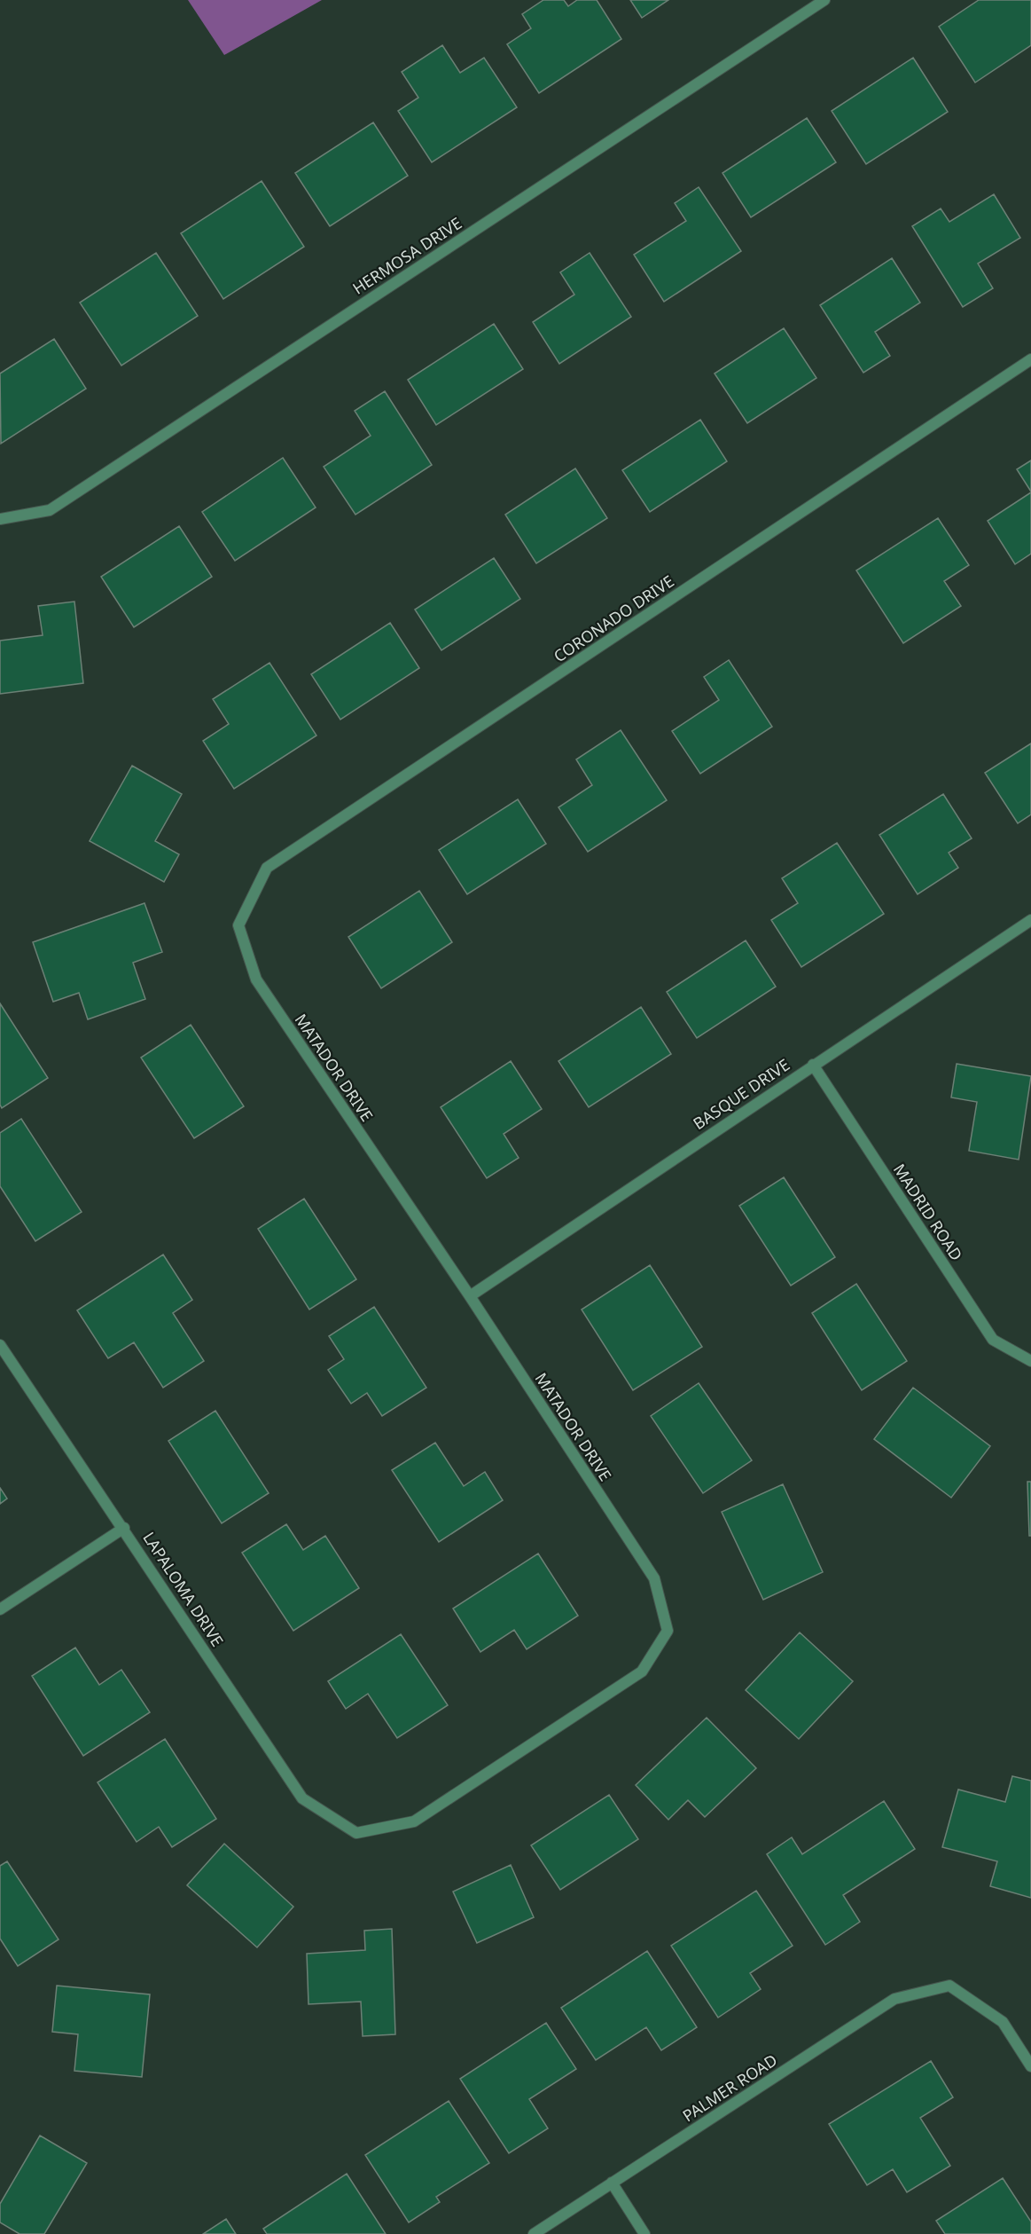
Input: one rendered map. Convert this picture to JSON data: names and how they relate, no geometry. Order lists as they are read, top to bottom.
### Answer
{
  "streets": {
    "street": [
      "HERMOSA DRIVE",
      "CORONADO DRIVE",
      "MATADOR DRIVE",
      "BASQUE DRIVE",
      "MADRID ROAD",
      "LAPALOMA DRIVE",
      "PALMER ROAD"
    ]
  },
  "crossings": [
    ["CORONADO DRIVE", "MATADOR DRIVE"],
    ["MATADOR DRIVE", "BASQUE DRIVE"],
    ["MATADOR DRIVE", "LAPALOMA DRIVE"],
    ["BASQUE DRIVE", "MADRID ROAD"]
  ]
}
